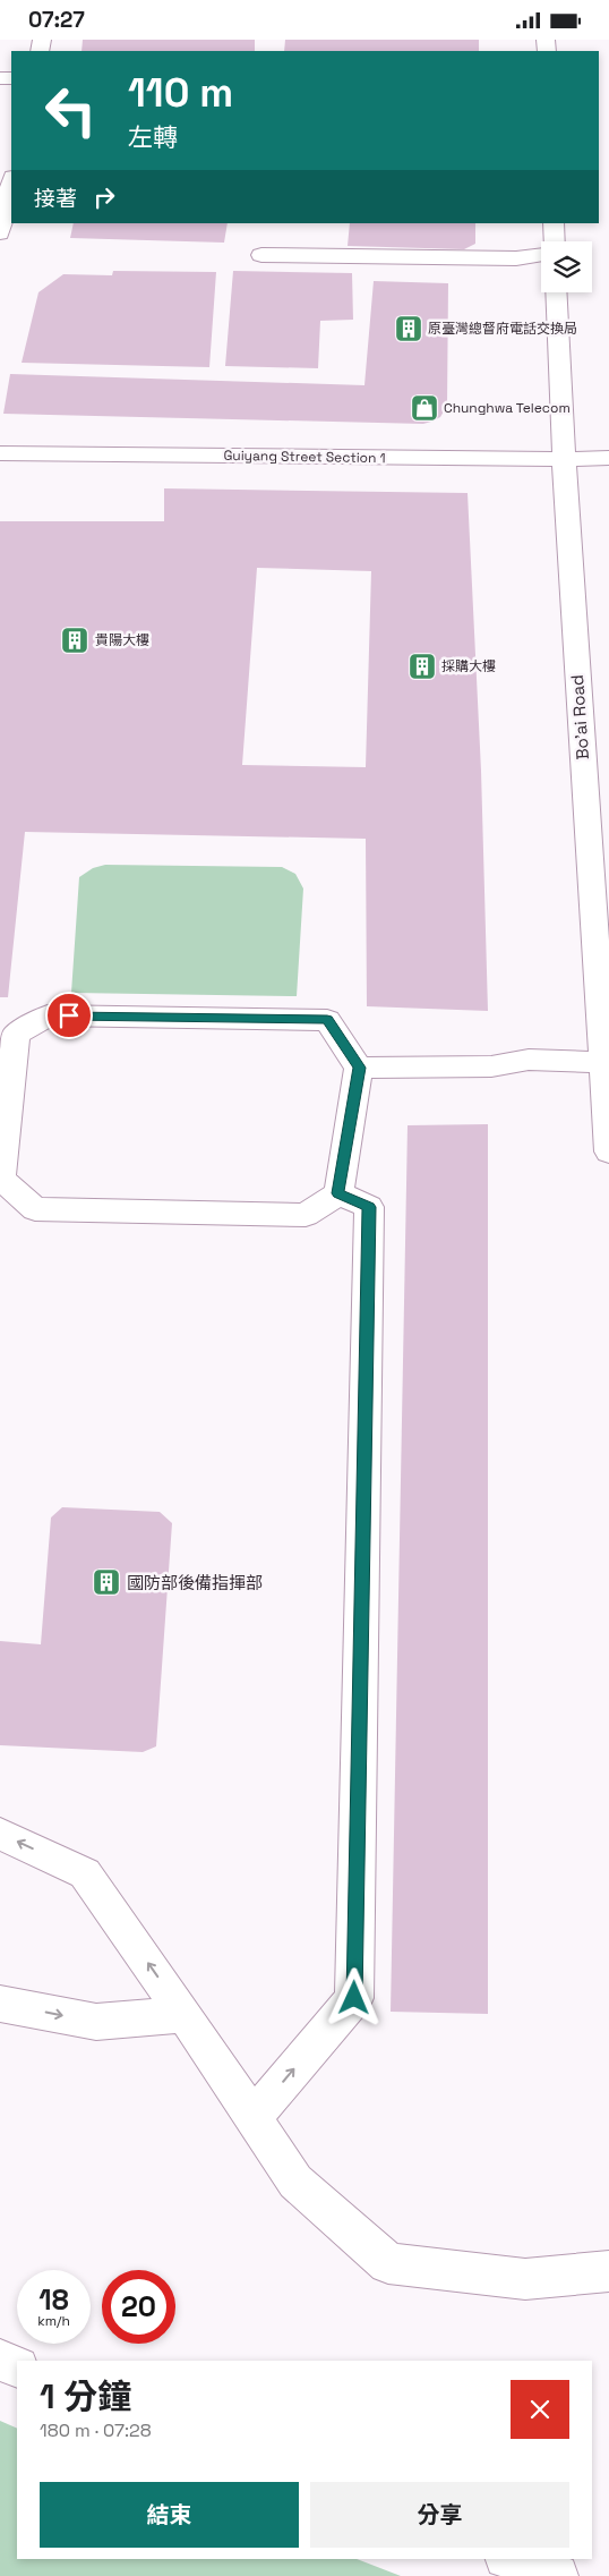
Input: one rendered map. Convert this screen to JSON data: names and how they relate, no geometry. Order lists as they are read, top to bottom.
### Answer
{
  "streets": {
    "street": ["Guiyang Street Section 1", "Bo’ai Road"]
  },
  "crossings": [
    ["Guiyang Street Section 1", "Bo’ai Road"]
  ],
  "places": {
    "building": [
      "原臺灣總督府電話交換局",
      "貴陽大樓",
      "採購大樓",
      "國防部後備指揮部"
    ],
    "shop": ["Chunghwa Telecom"]
  },
  "page": {
    "status": "07:27",
    "turn": ["110 m", "左轉"],
    "then": "接著",
    "speed": "18 km/h",
    "limit": "20",
    "heading": ["1 分鐘", "180 m · 07:28"],
    "buttons": ["結束", "分享"]
  }
}
